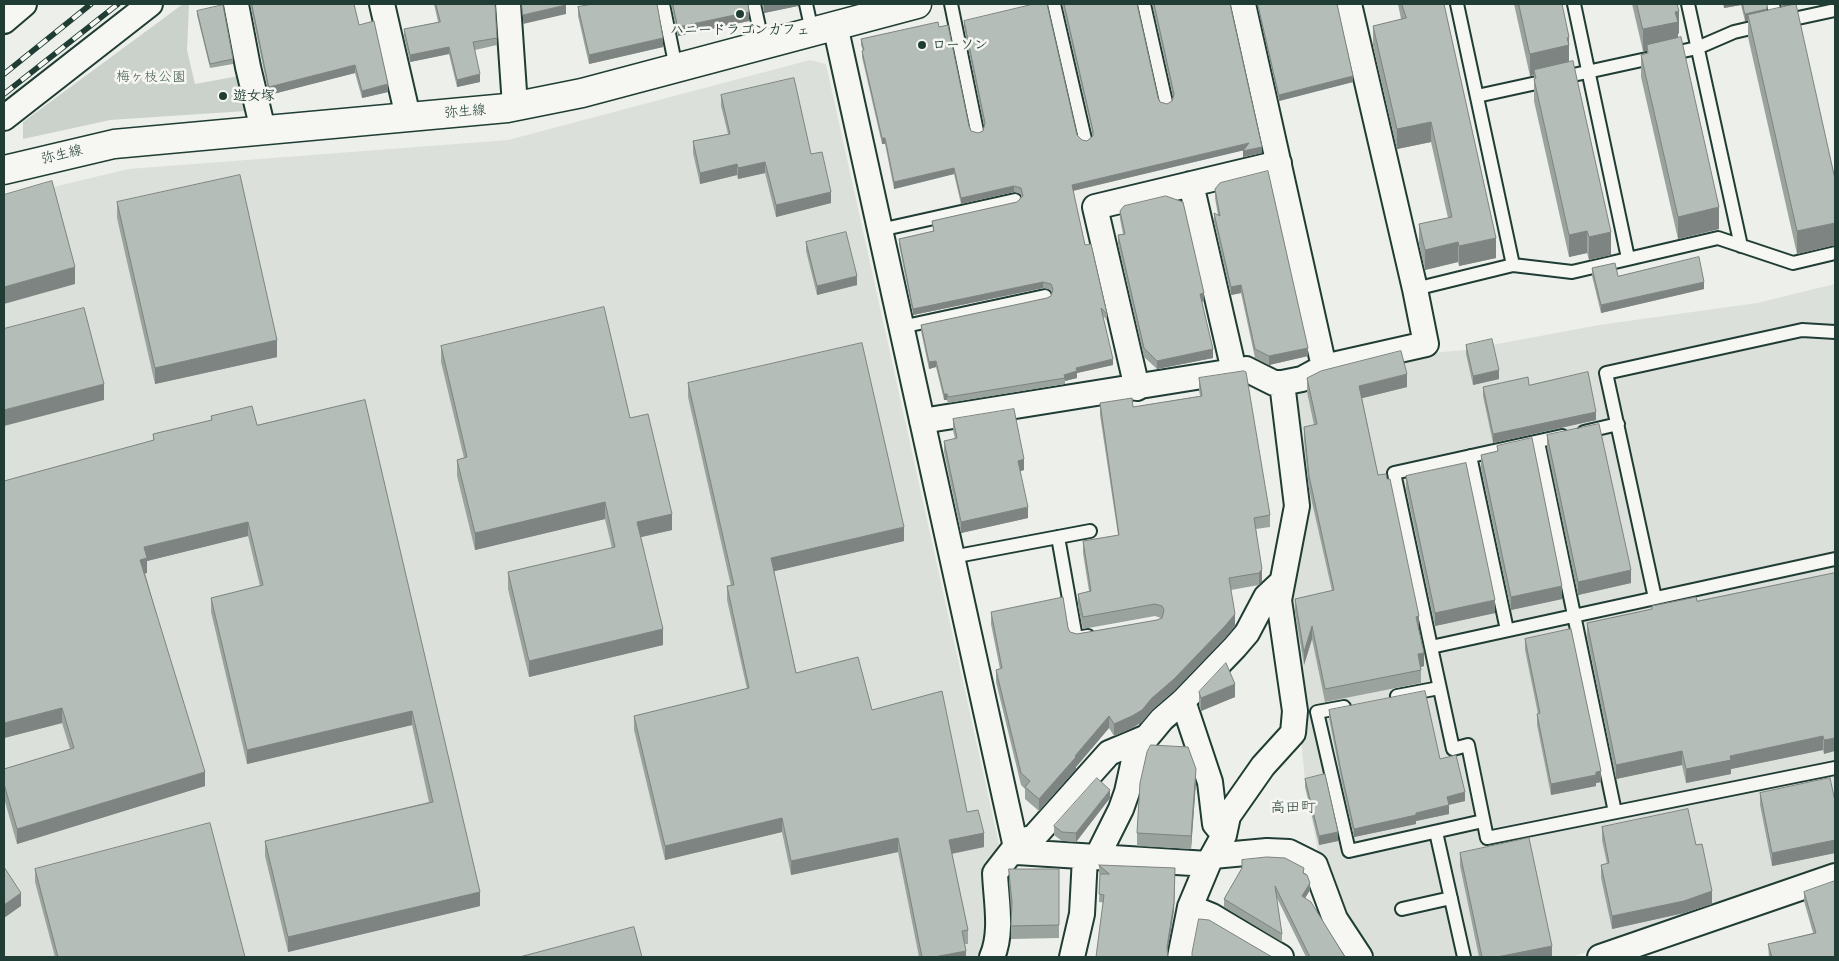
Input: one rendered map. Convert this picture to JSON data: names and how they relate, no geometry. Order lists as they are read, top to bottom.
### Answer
{
  "streets": {
    "street": ["弥生線"]
  },
  "districts": ["高田町"],
  "parks": ["梅ヶ枝公園"],
  "places": ["ハニードラゴンカフェ", "ローソン", "遊女塚"]
}
